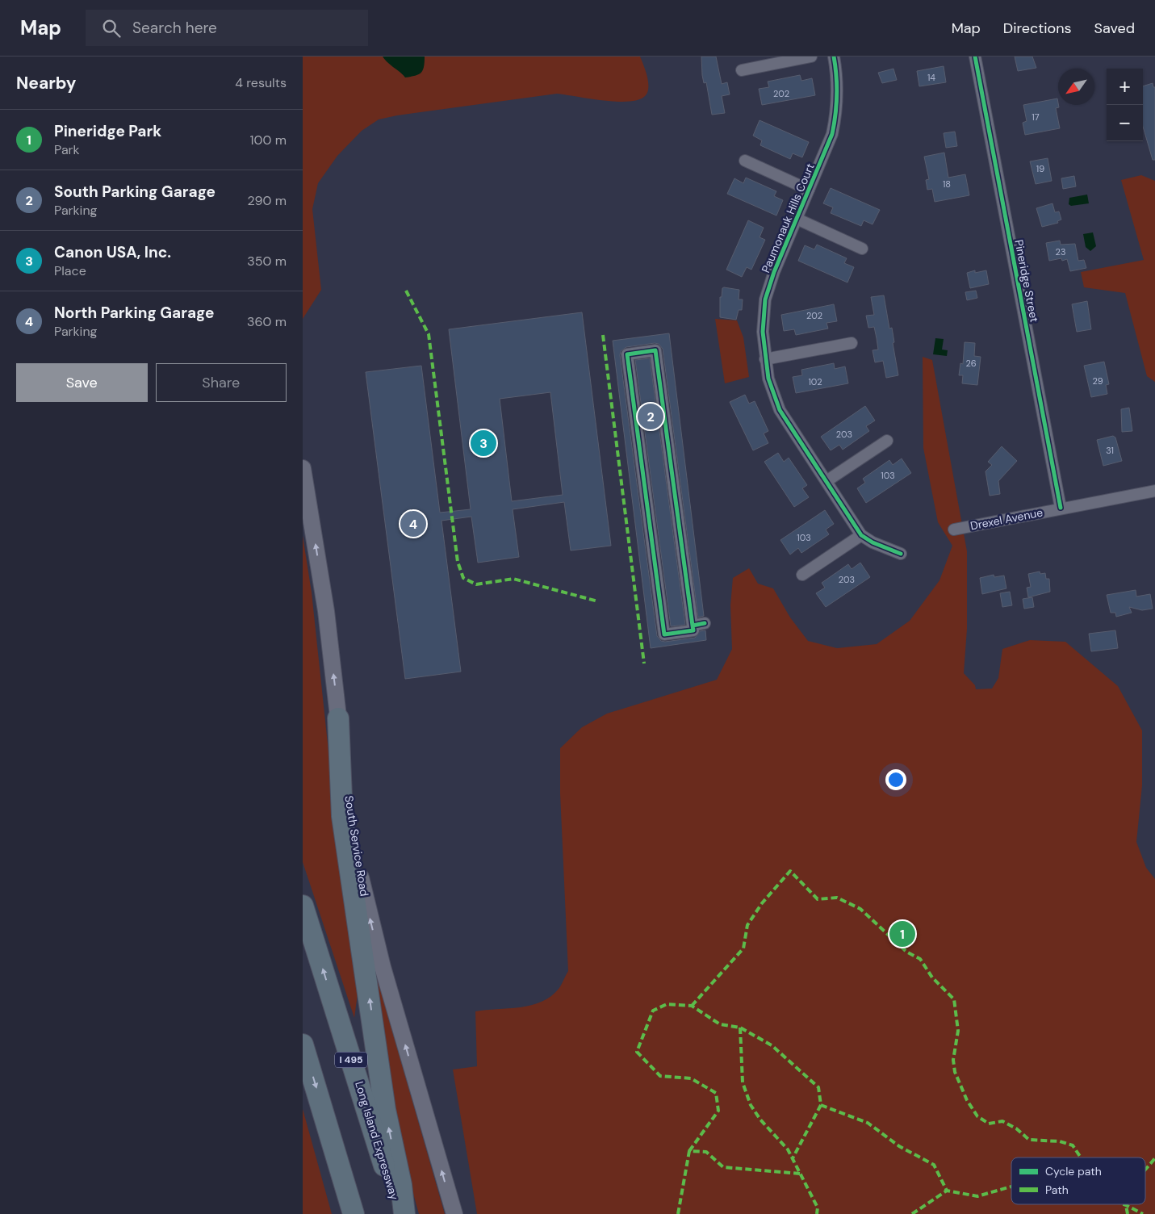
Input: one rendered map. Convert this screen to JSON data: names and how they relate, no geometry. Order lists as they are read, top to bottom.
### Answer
{
  "streets": {
    "highway": ["I 495", "Long Island Expressway"],
    "main road": ["South Service Road"],
    "street": ["Paumonauk Hills Court", "Pineridge Street", "Drexel Avenue"]
  },
  "crossings": [
    ["Pineridge Street", "Drexel Avenue"]
  ],
  "one_way": ["South Service Road"],
  "house_numbers": [
    "14",
    "202",
    "17",
    "19",
    "18",
    "23",
    "202",
    "26",
    "29",
    "102",
    "203",
    "31",
    "103",
    "103",
    "203"
  ],
  "legend": ["Cycle path", "Path"],
  "north": "bottom left",
  "page": {
    "header": "Map",
    "search": "Search here",
    "nav": ["Map", "Directions", "Saved"],
    "heading": ["Nearby", "4 results"],
    "map_buttons": ["+", "−"],
    "list": [
      {
        "mark": "1",
        "name": "Pineridge Park",
        "note": "Park",
        "value": "100 m"
      },
      {
        "mark": "2",
        "name": "South Parking Garage",
        "note": "Parking",
        "value": "290 m"
      },
      {
        "mark": "3",
        "name": "Canon USA, Inc.",
        "note": "Place",
        "value": "350 m"
      },
      {
        "mark": "4",
        "name": "North Parking Garage",
        "note": "Parking",
        "value": "360 m"
      }
    ],
    "buttons": ["Save", "Share"],
    "pins": [
      "2",
      "3",
      "4",
      "1"
    ]
  }
}
